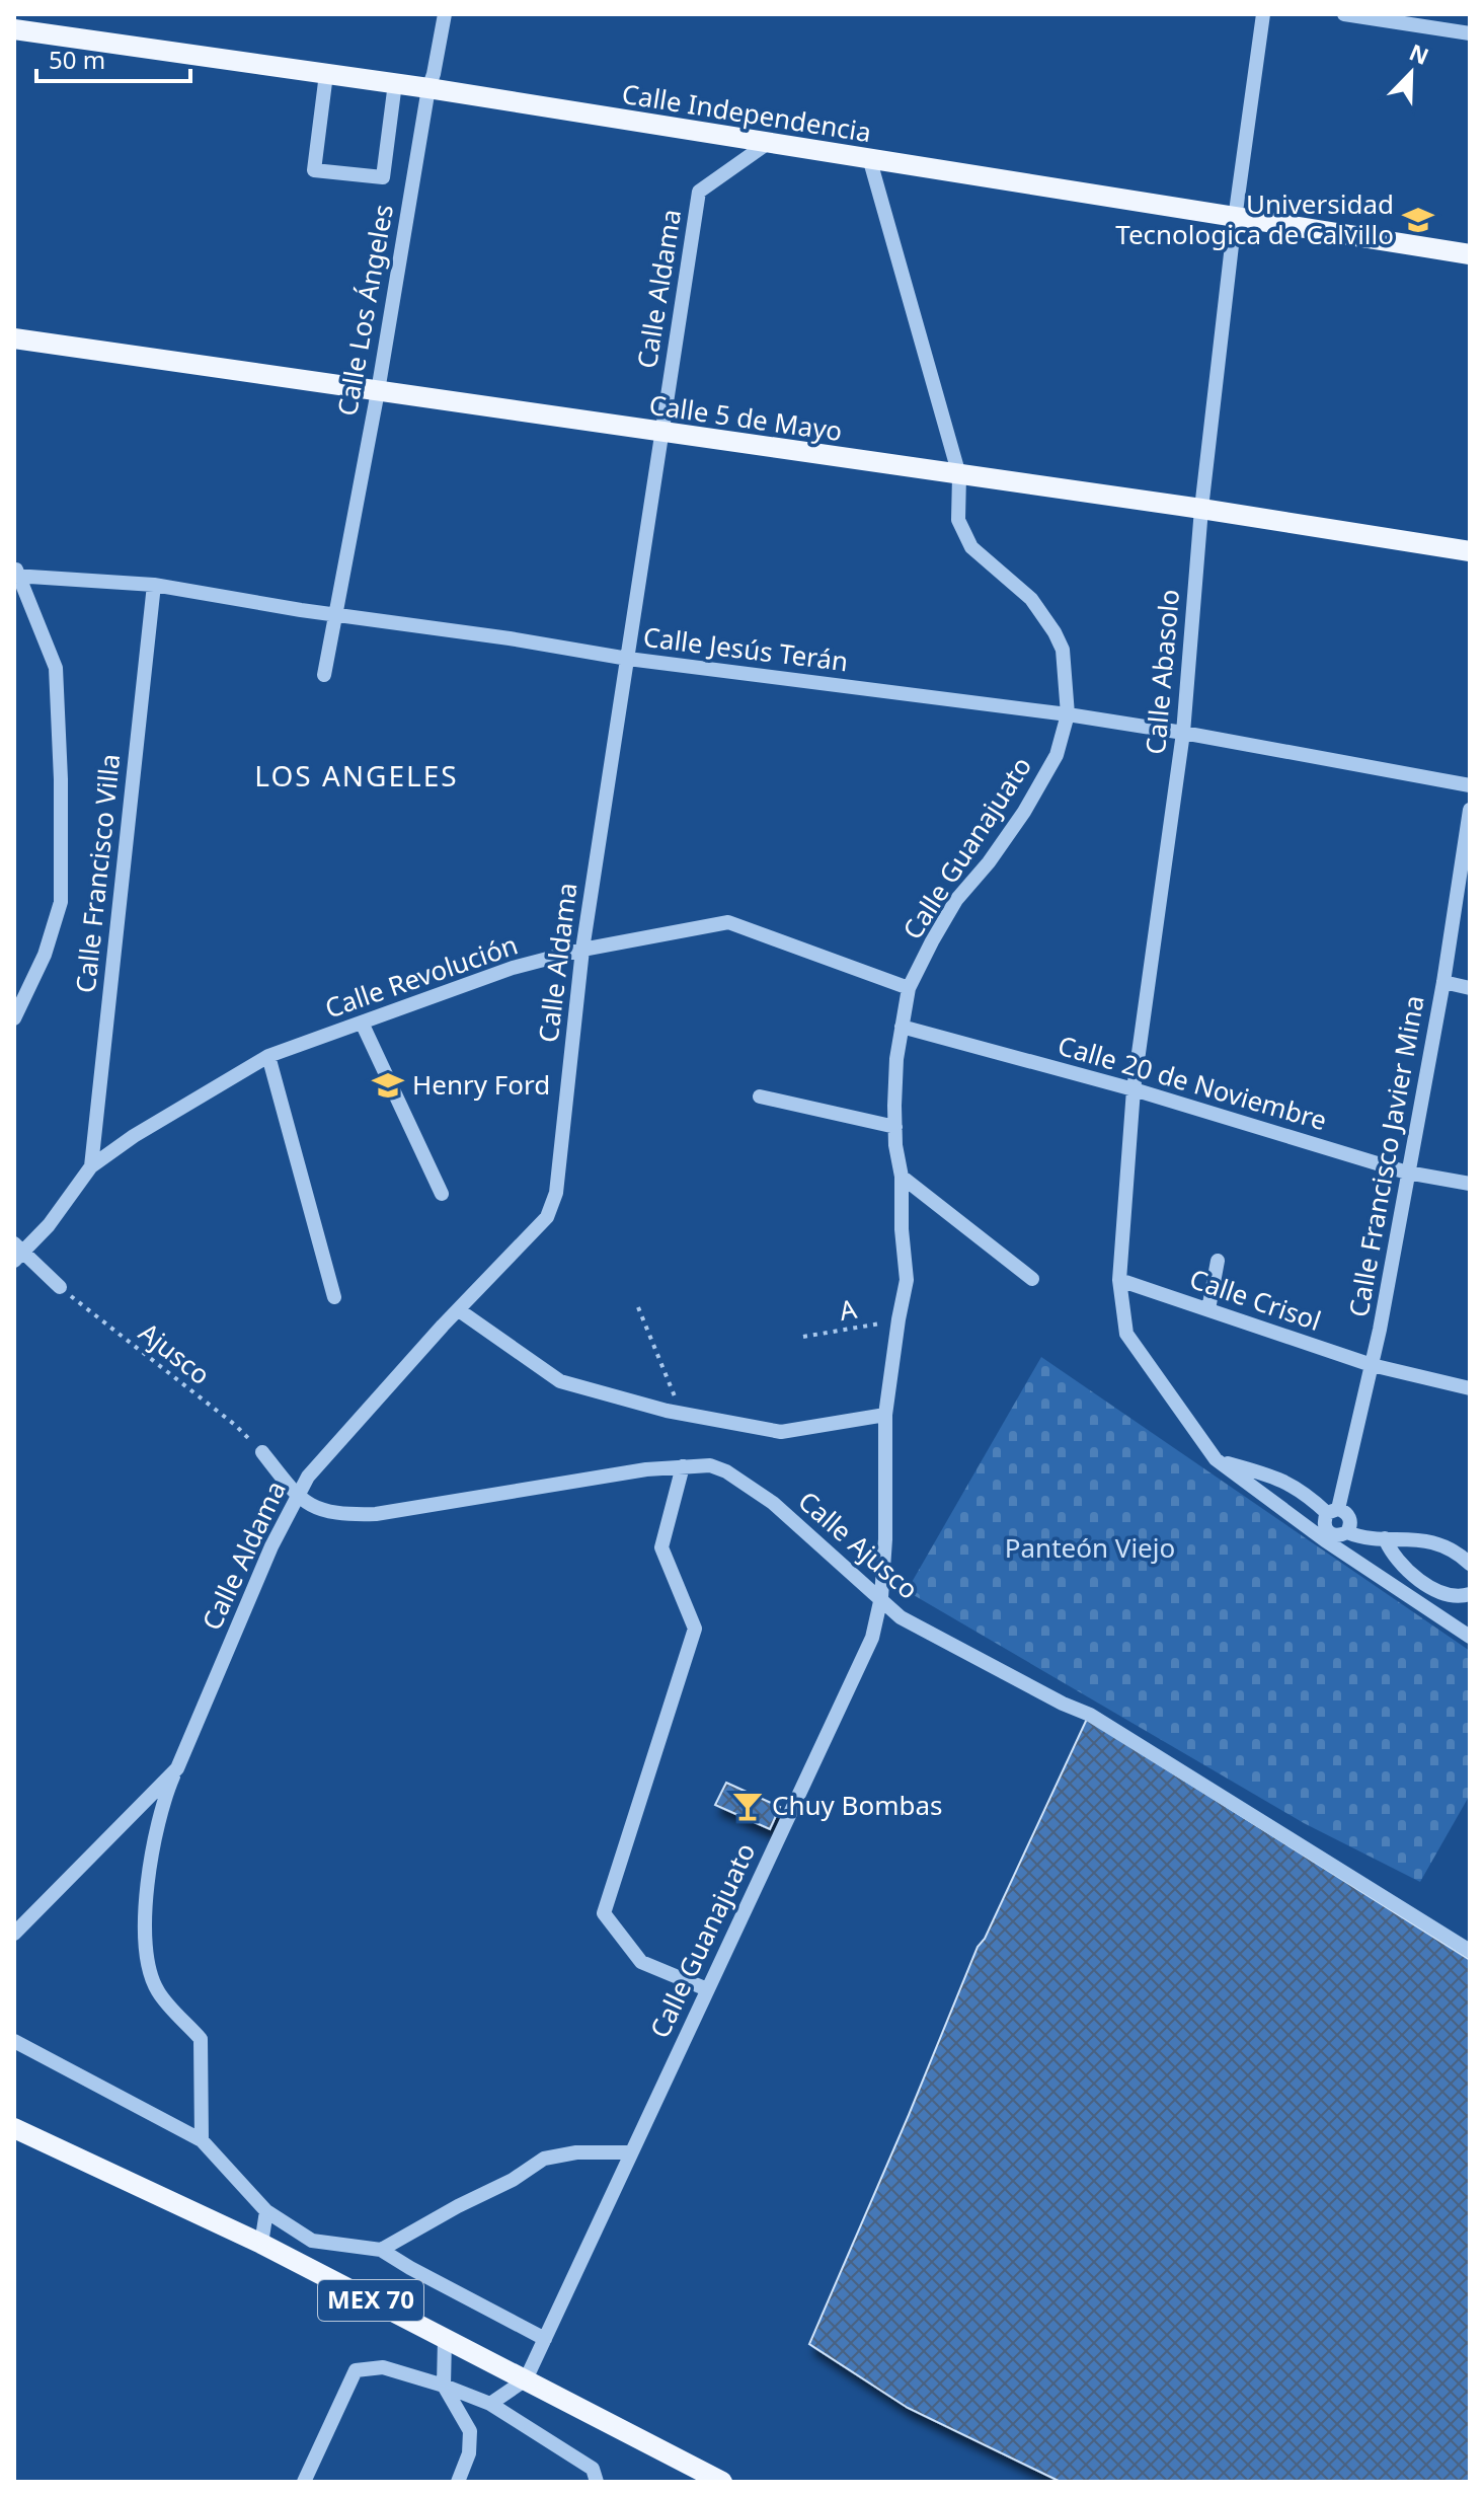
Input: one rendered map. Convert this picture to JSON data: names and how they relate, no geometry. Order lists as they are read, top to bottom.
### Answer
{
  "streets": {
    "main road": ["Calle Independencia", "Calle 5 de Mayo", "MEX 70"],
    "street": [
      "Calle Aldama",
      "Calle Los Ángeles",
      "Calle Jesús Terán",
      "Calle Abasolo",
      "Calle Guanajuato",
      "Calle Francisco Villa",
      "Calle Revolución",
      "Calle 20 de Noviembre",
      "Calle Francisco Javier Mina",
      "Calle Crisol",
      "Calle Ajusco"
    ],
    "path": ["A", "Ajusco"]
  },
  "crossings": [
    ["Calle Independencia", "Calle Aldama"],
    ["Calle Independencia", "Calle Los Ángeles"],
    ["Calle Independencia", "Calle Abasolo"],
    ["Calle Independencia", "Calle Guanajuato"],
    ["Calle Aldama", "Calle 5 de Mayo"],
    ["Calle Aldama", "Calle Jesús Terán"],
    ["Calle Aldama", "Calle Revolución"],
    ["Calle Aldama", "Calle Ajusco"],
    ["Calle Los Ángeles", "Calle 5 de Mayo"],
    ["Calle Los Ángeles", "Calle Jesús Terán"],
    ["Calle 5 de Mayo", "Calle Abasolo"],
    ["Calle 5 de Mayo", "Calle Guanajuato"],
    ["Calle Jesús Terán", "Calle Abasolo"],
    ["Calle Jesús Terán", "Calle Guanajuato"],
    ["Calle Jesús Terán", "Calle Francisco Villa"],
    ["Calle Abasolo", "Calle 20 de Noviembre"],
    ["Calle Abasolo", "Calle Crisol"],
    ["Calle Guanajuato", "Calle Revolución"],
    ["Calle Guanajuato", "Calle 20 de Noviembre"],
    ["Calle Guanajuato", "A"],
    ["Calle Guanajuato", "Calle Ajusco"],
    ["Calle Guanajuato", "MEX 70"],
    ["Calle Francisco Villa", "Calle Revolución"],
    ["Calle 20 de Noviembre", "Calle Francisco Javier Mina"],
    ["Calle Francisco Javier Mina", "Calle Crisol"],
    ["Ajusco", "Calle Ajusco"]
  ],
  "districts": ["LOS ANGELES"],
  "parks": ["Panteón Viejo"],
  "places": {
    "school or university": ["Universidad Tecnologica de Calvillo", "Henry Ford"],
    "bar": ["Chuy Bombas"]
  },
  "scale_bar": "50 m",
  "north": "top right"
}
